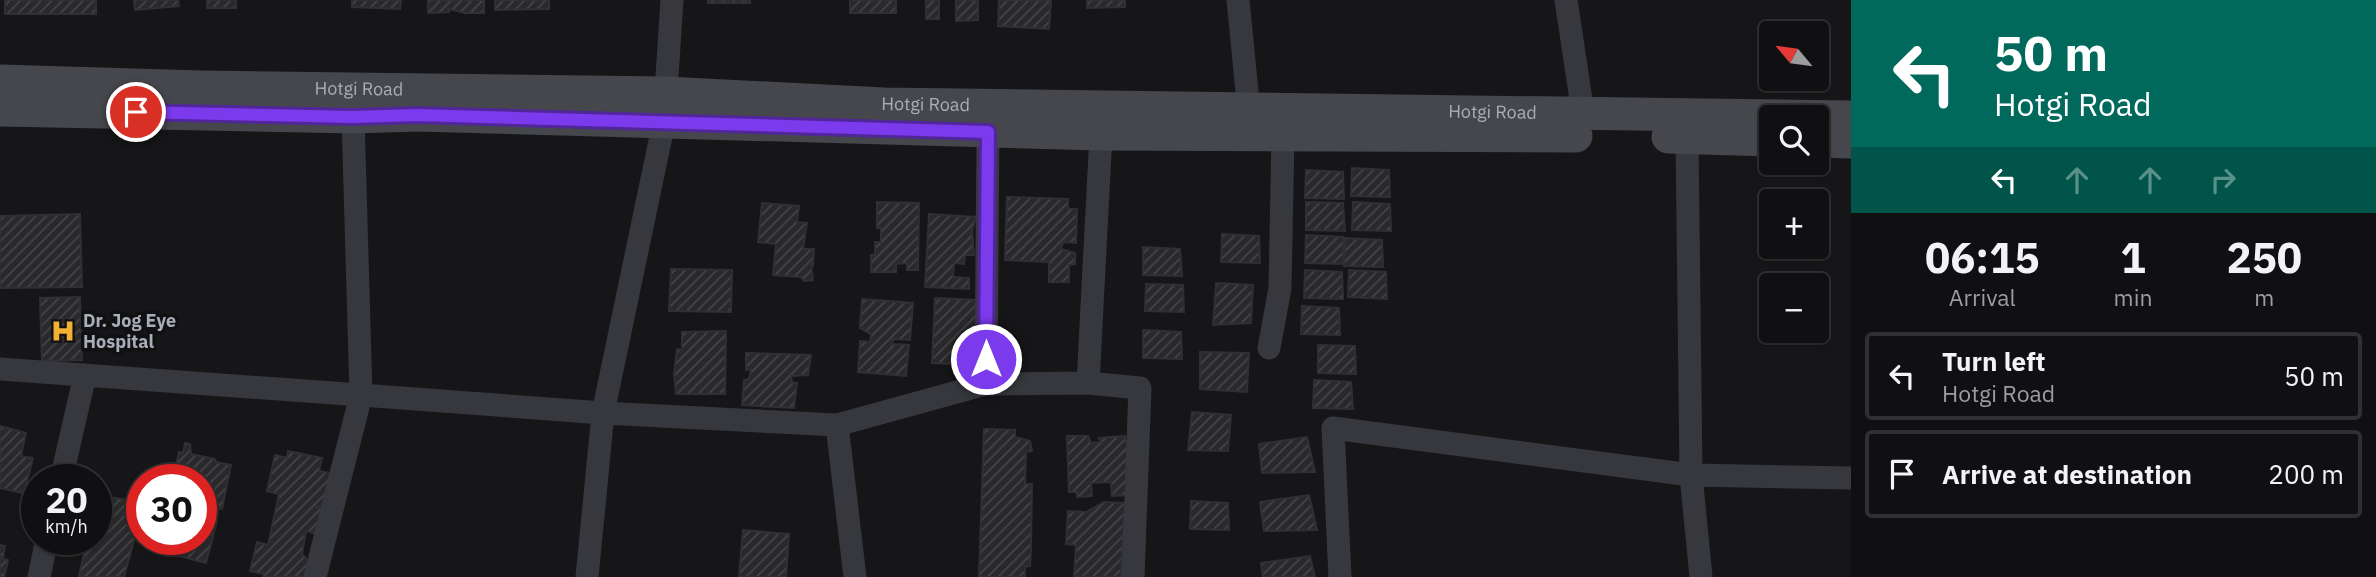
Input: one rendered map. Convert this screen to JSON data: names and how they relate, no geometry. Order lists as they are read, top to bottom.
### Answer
{
  "streets": {
    "main road": ["Hotgi Road"]
  },
  "places": {
    "hospital": ["Dr. Jog Eye Hospital"]
  },
  "north": "top left",
  "page": {
    "turn": ["50 m", "Hotgi Road"],
    "map_buttons": ["+", "−"],
    "eta": [
      "06:15",
      "Arrival",
      "1",
      "min",
      "250",
      "m"
    ],
    "list": [
      {
        "name": "Turn left",
        "note": "Hotgi Road",
        "value": "50 m"
      },
      {
        "name": "Arrive at destination",
        "value": "200 m"
      }
    ],
    "speed": "20 km/h",
    "limit": "30"
  }
}
